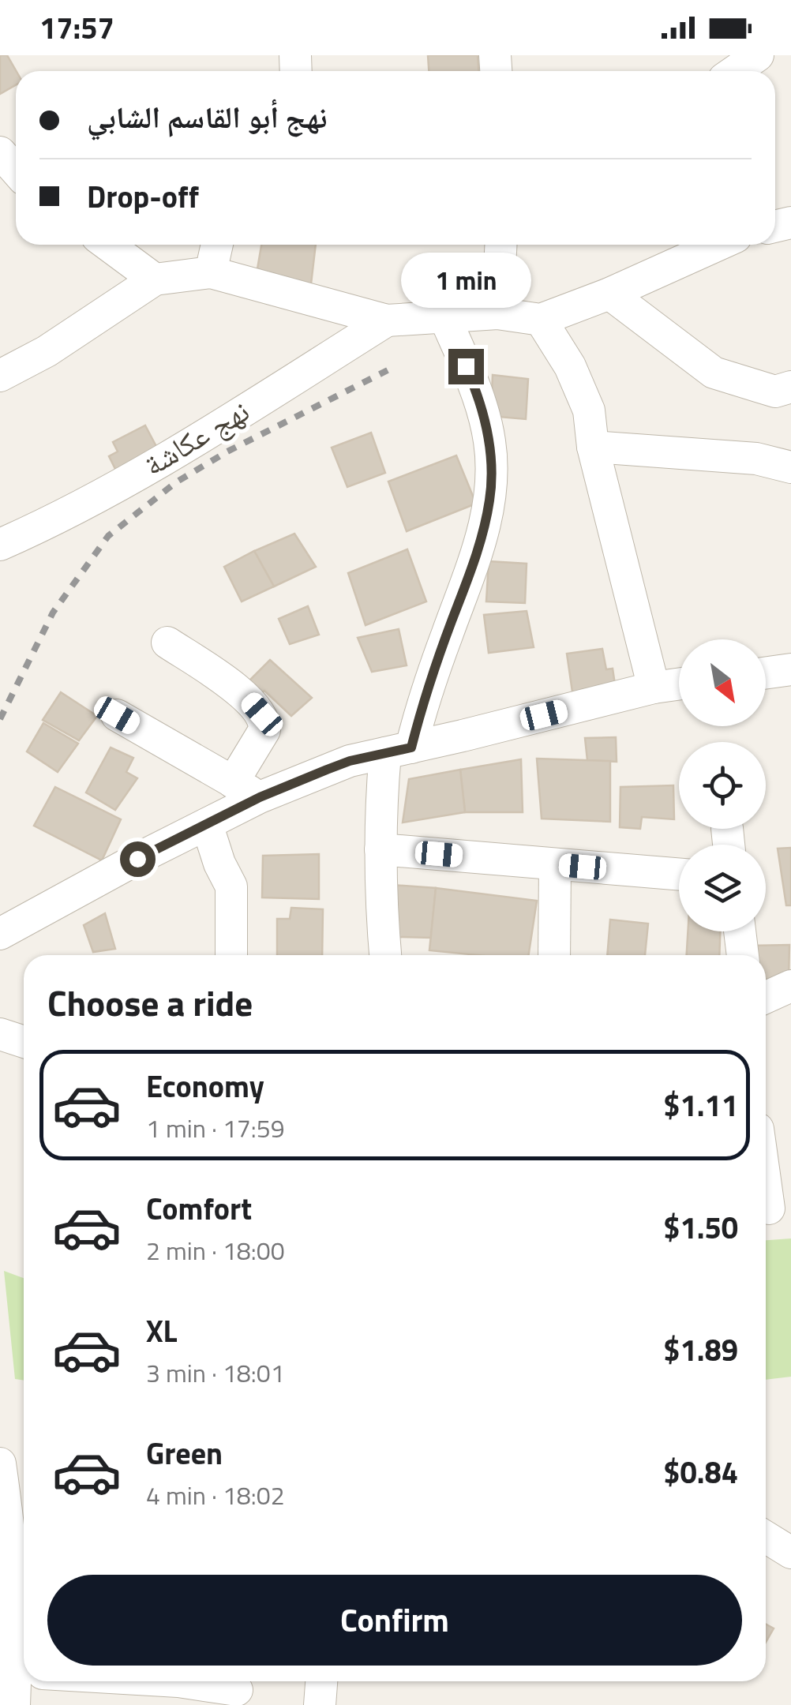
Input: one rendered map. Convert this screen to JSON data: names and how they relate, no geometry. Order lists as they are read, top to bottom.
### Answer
{
  "streets": {
    "street": ["نهج عكاشة"]
  },
  "north": "bottom right",
  "page": {
    "status": "17:57",
    "banner": ["نهج أبو القاسم الشابي", "Drop-off"],
    "bubble": "1 min",
    "heading": "Choose a ride",
    "list": [
      {
        "name": "Economy",
        "note": "1 min · 17:59",
        "value": "$1.11"
      },
      {
        "name": "Comfort",
        "note": "2 min · 18:00",
        "value": "$1.50"
      },
      {
        "name": "XL",
        "note": "3 min · 18:01",
        "value": "$1.89"
      },
      {
        "name": "Green",
        "note": "4 min · 18:02",
        "value": "$0.84"
      }
    ],
    "buttons": "Confirm"
  }
}
